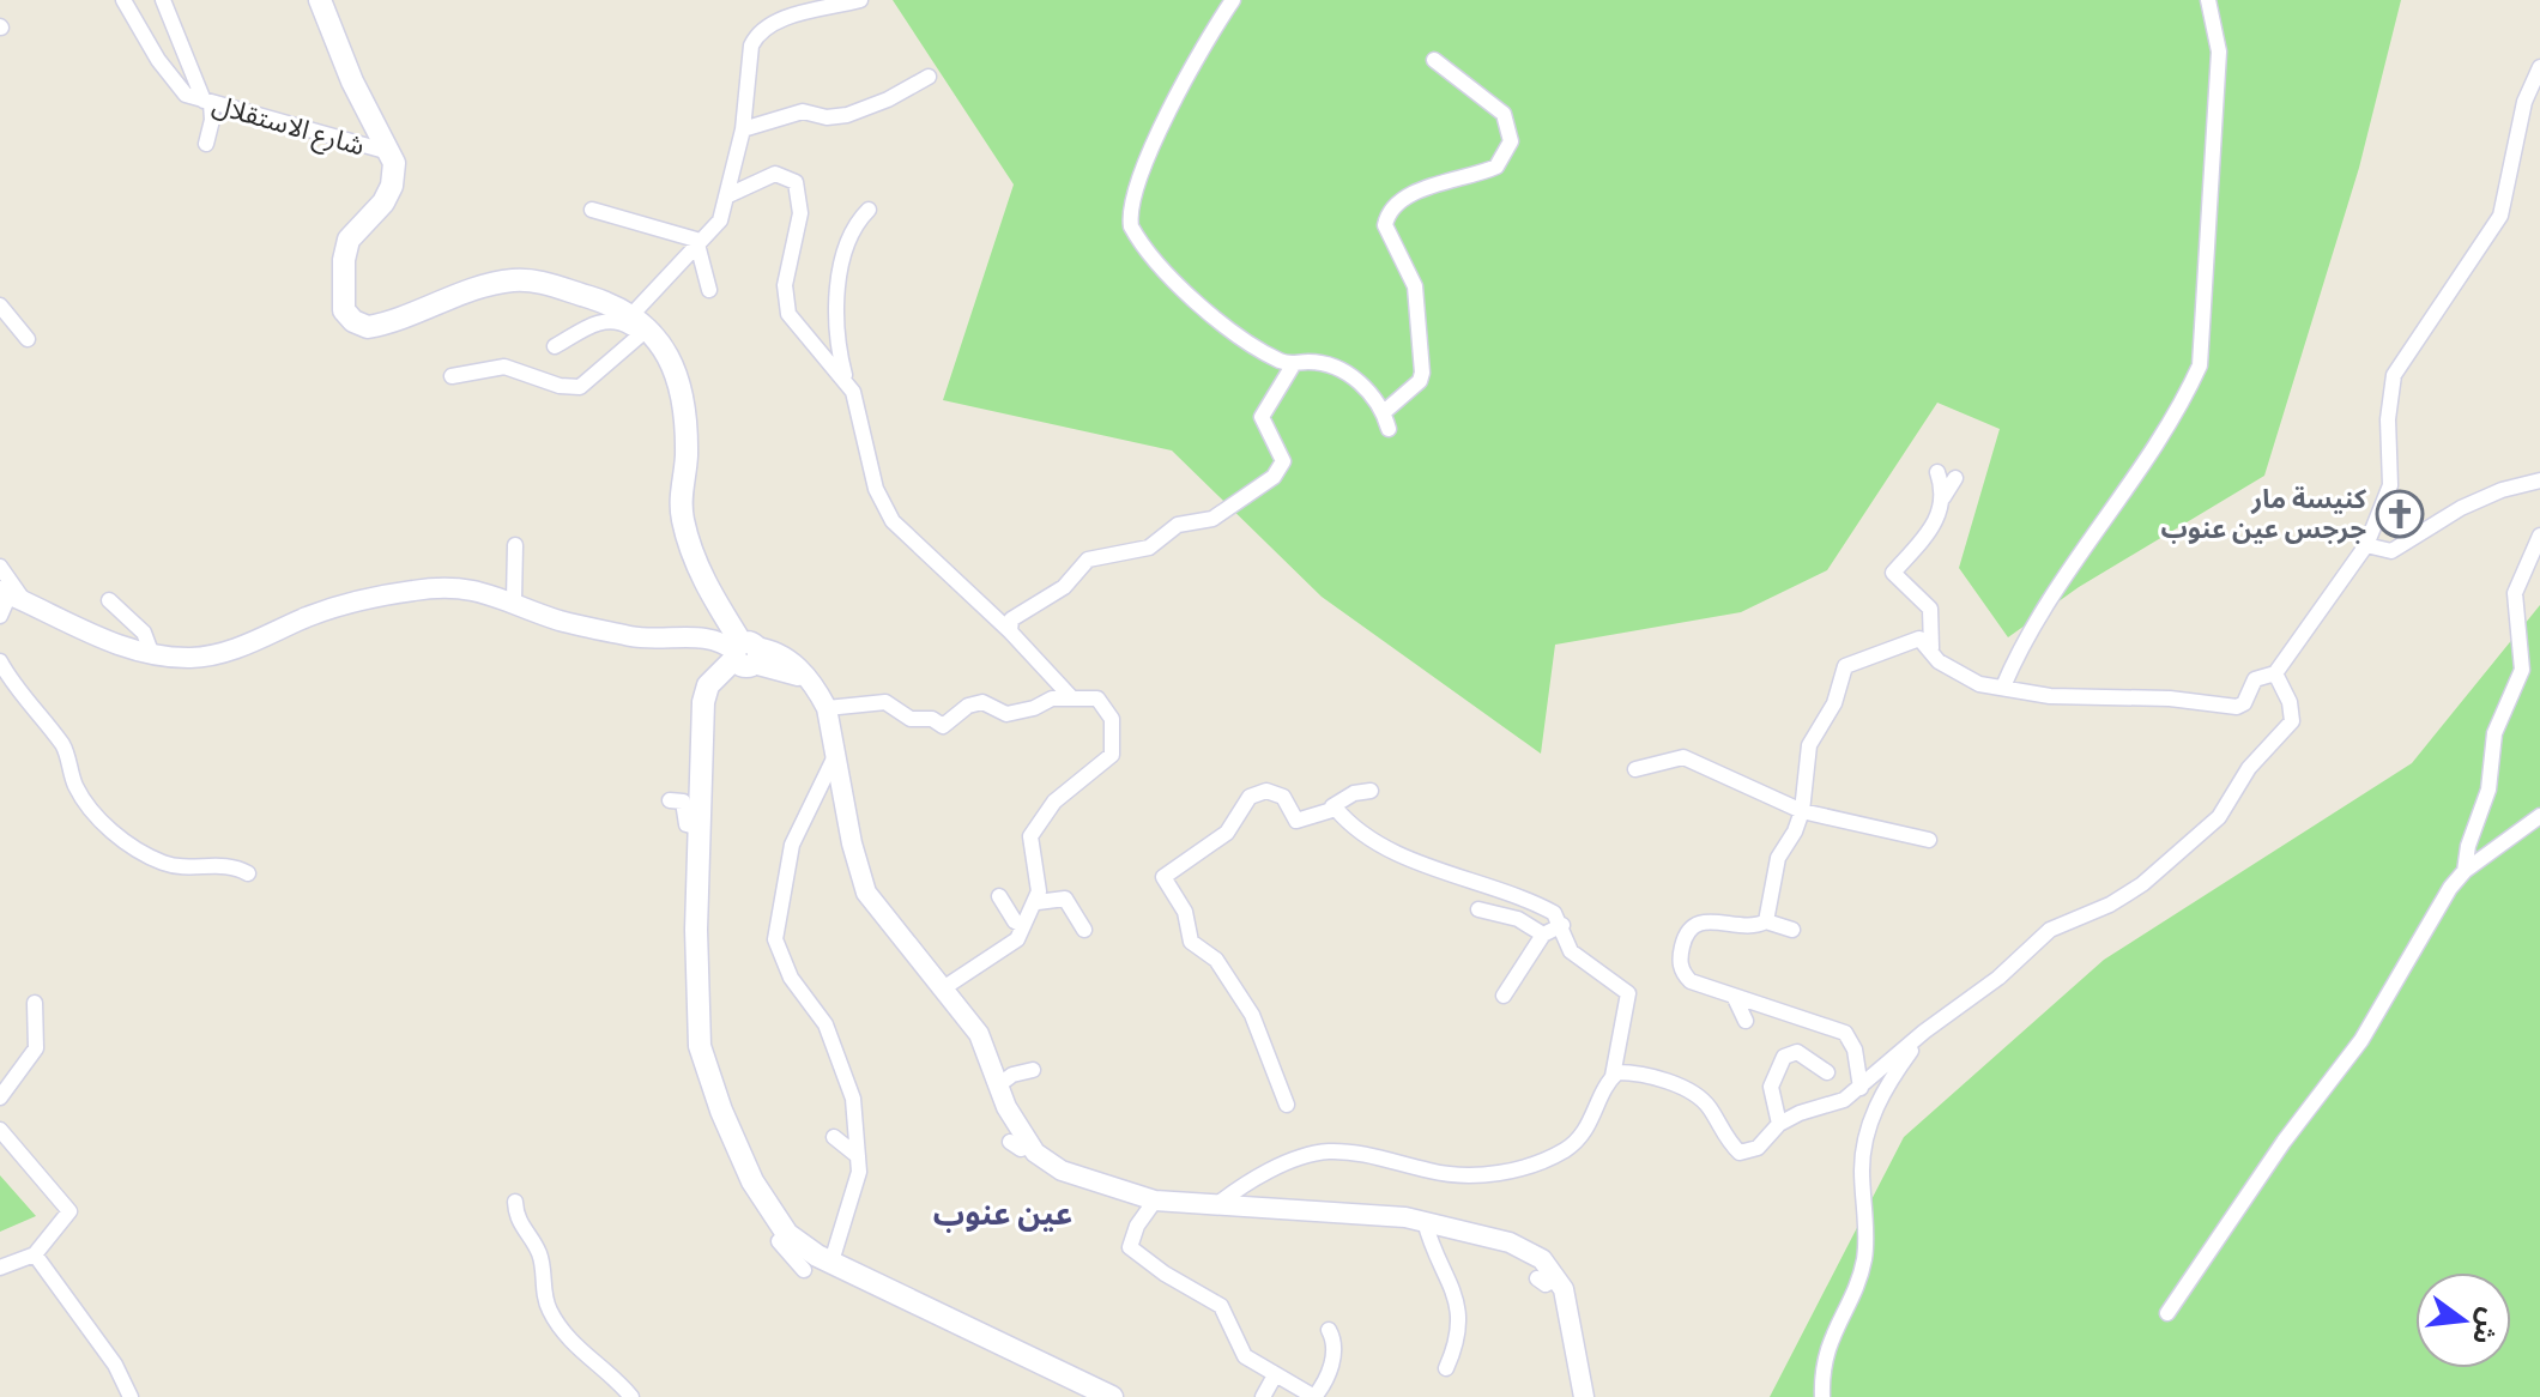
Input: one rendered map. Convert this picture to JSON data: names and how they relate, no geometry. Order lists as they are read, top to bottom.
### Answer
{
  "streets": {
    "street": ["شارع الاستقلال"]
  },
  "districts": ["عين عنوب"],
  "places": {
    "church": ["كنيسة مار جرجس عين عنوب"]
  },
  "north": "right"
}
